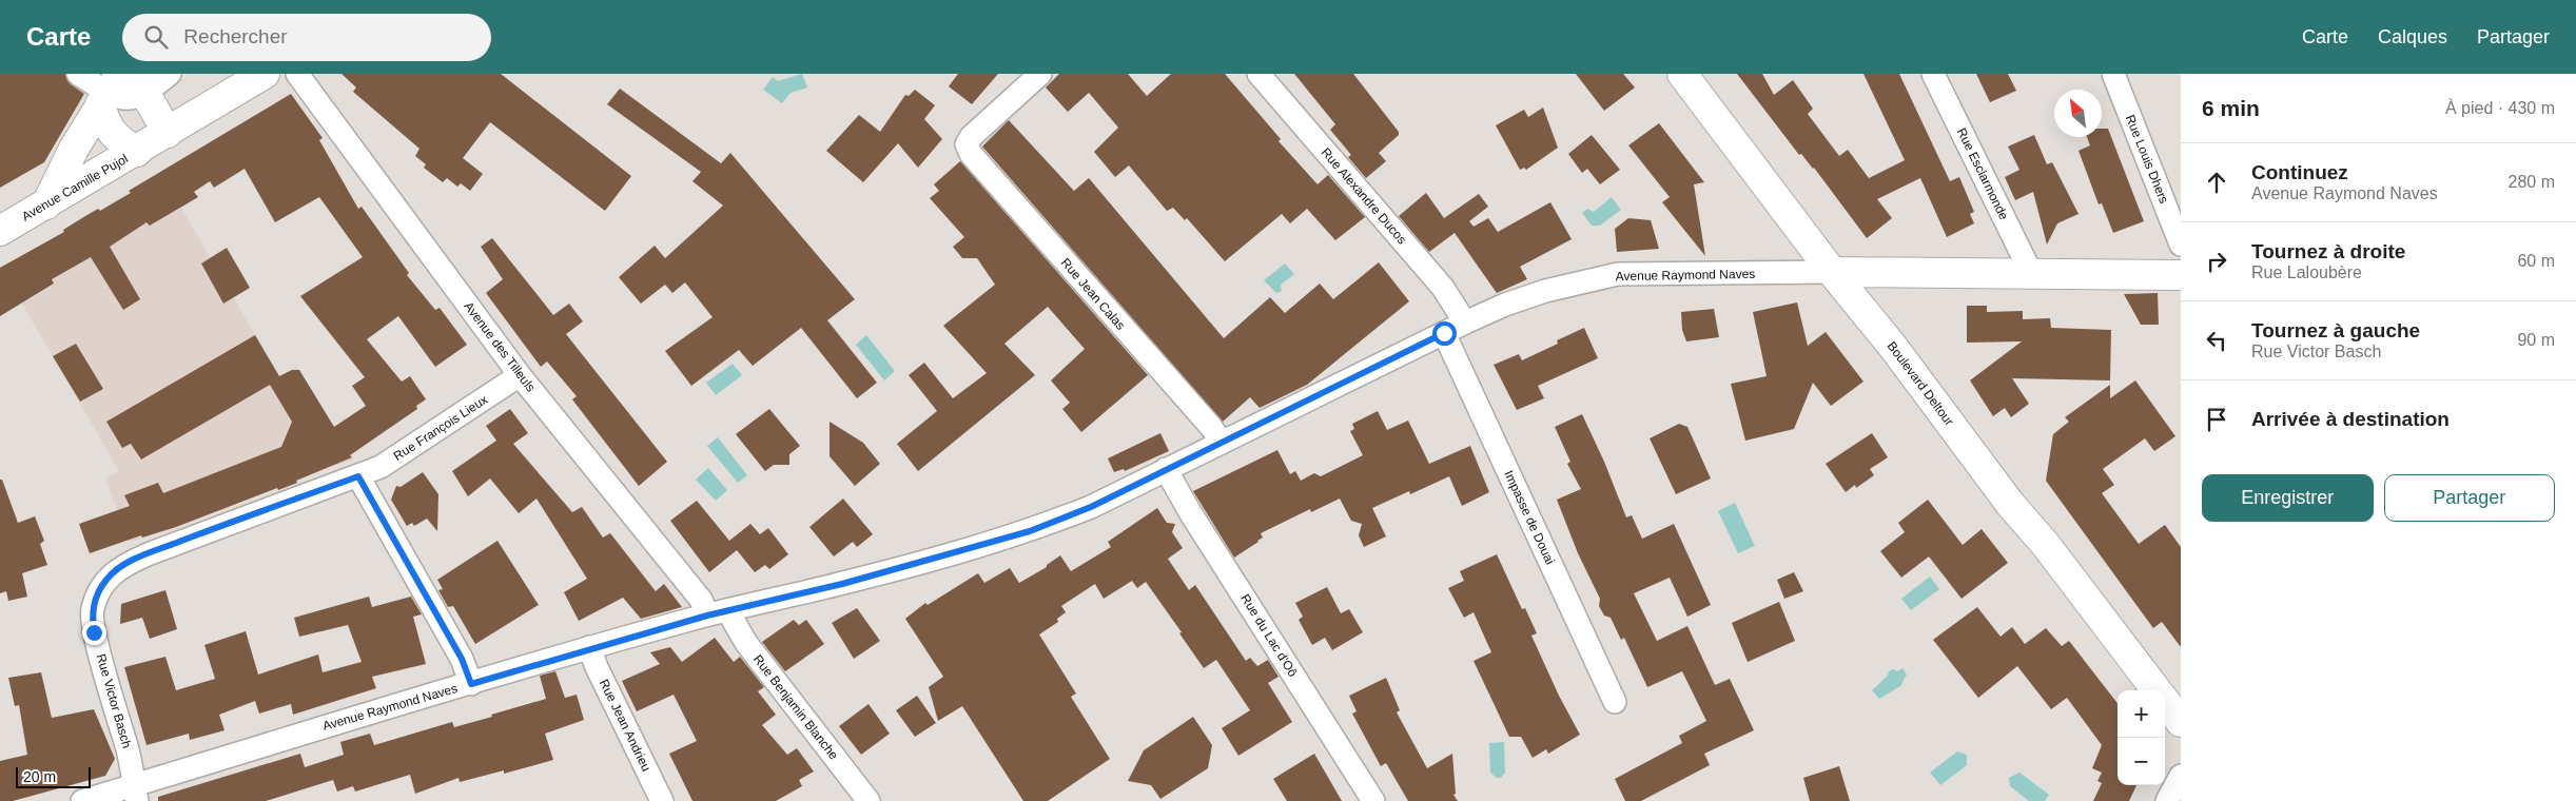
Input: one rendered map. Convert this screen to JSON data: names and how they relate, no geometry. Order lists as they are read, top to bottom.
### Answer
{
  "streets": {
    "street": [
      "Rue Louis Dhers",
      "Rue Esclarmonde",
      "Avenue Camille Pujol",
      "Rue Alexandre Ducos",
      "Avenue Raymond Naves",
      "Rue Jean Calas",
      "Avenue des Tilleuls",
      "Boulevard Deltour",
      "Rue François Lieux",
      "Impasse de Douai",
      "Rue du Lac d'Oô",
      "Rue Victor Basch",
      "Rue Benjamin Blanche",
      "Rue Jean Andrieu"
    ]
  },
  "crossings": [
    ["Rue Esclarmonde", "Avenue Raymond Naves"],
    ["Rue Alexandre Ducos", "Avenue Raymond Naves"],
    ["Avenue Raymond Naves", "Rue Jean Calas"],
    ["Avenue Raymond Naves", "Avenue des Tilleuls"],
    ["Avenue Raymond Naves", "Boulevard Deltour"],
    ["Avenue Raymond Naves", "Impasse de Douai"],
    ["Avenue Raymond Naves", "Rue du Lac d'Oô"],
    ["Avenue Raymond Naves", "Rue Victor Basch"],
    ["Avenue Raymond Naves", "Rue Benjamin Blanche"],
    ["Avenue Raymond Naves", "Rue Jean Andrieu"],
    ["Avenue des Tilleuls", "Rue François Lieux"],
    ["Avenue des Tilleuls", "Rue Benjamin Blanche"],
    ["Rue François Lieux", "Rue Victor Basch"]
  ],
  "scale_bar": "20 m",
  "north": "top left",
  "page": {
    "header": "Carte",
    "search": "Rechercher",
    "nav": ["Carte", "Calques", "Partager"],
    "heading": ["6 min", "À pied · 430 m"],
    "list": [
      ["Continuez", "Avenue Raymond Naves", "280 m"],
      ["Tournez à droite", "Rue Laloubère", "60 m"],
      ["Tournez à gauche", "Rue Victor Basch", "90 m"],
      "Arrivée à destination"
    ],
    "buttons": ["Enregistrer", "Partager"],
    "map_buttons": ["+", "−"],
    "scale": "20 m"
  }
}
